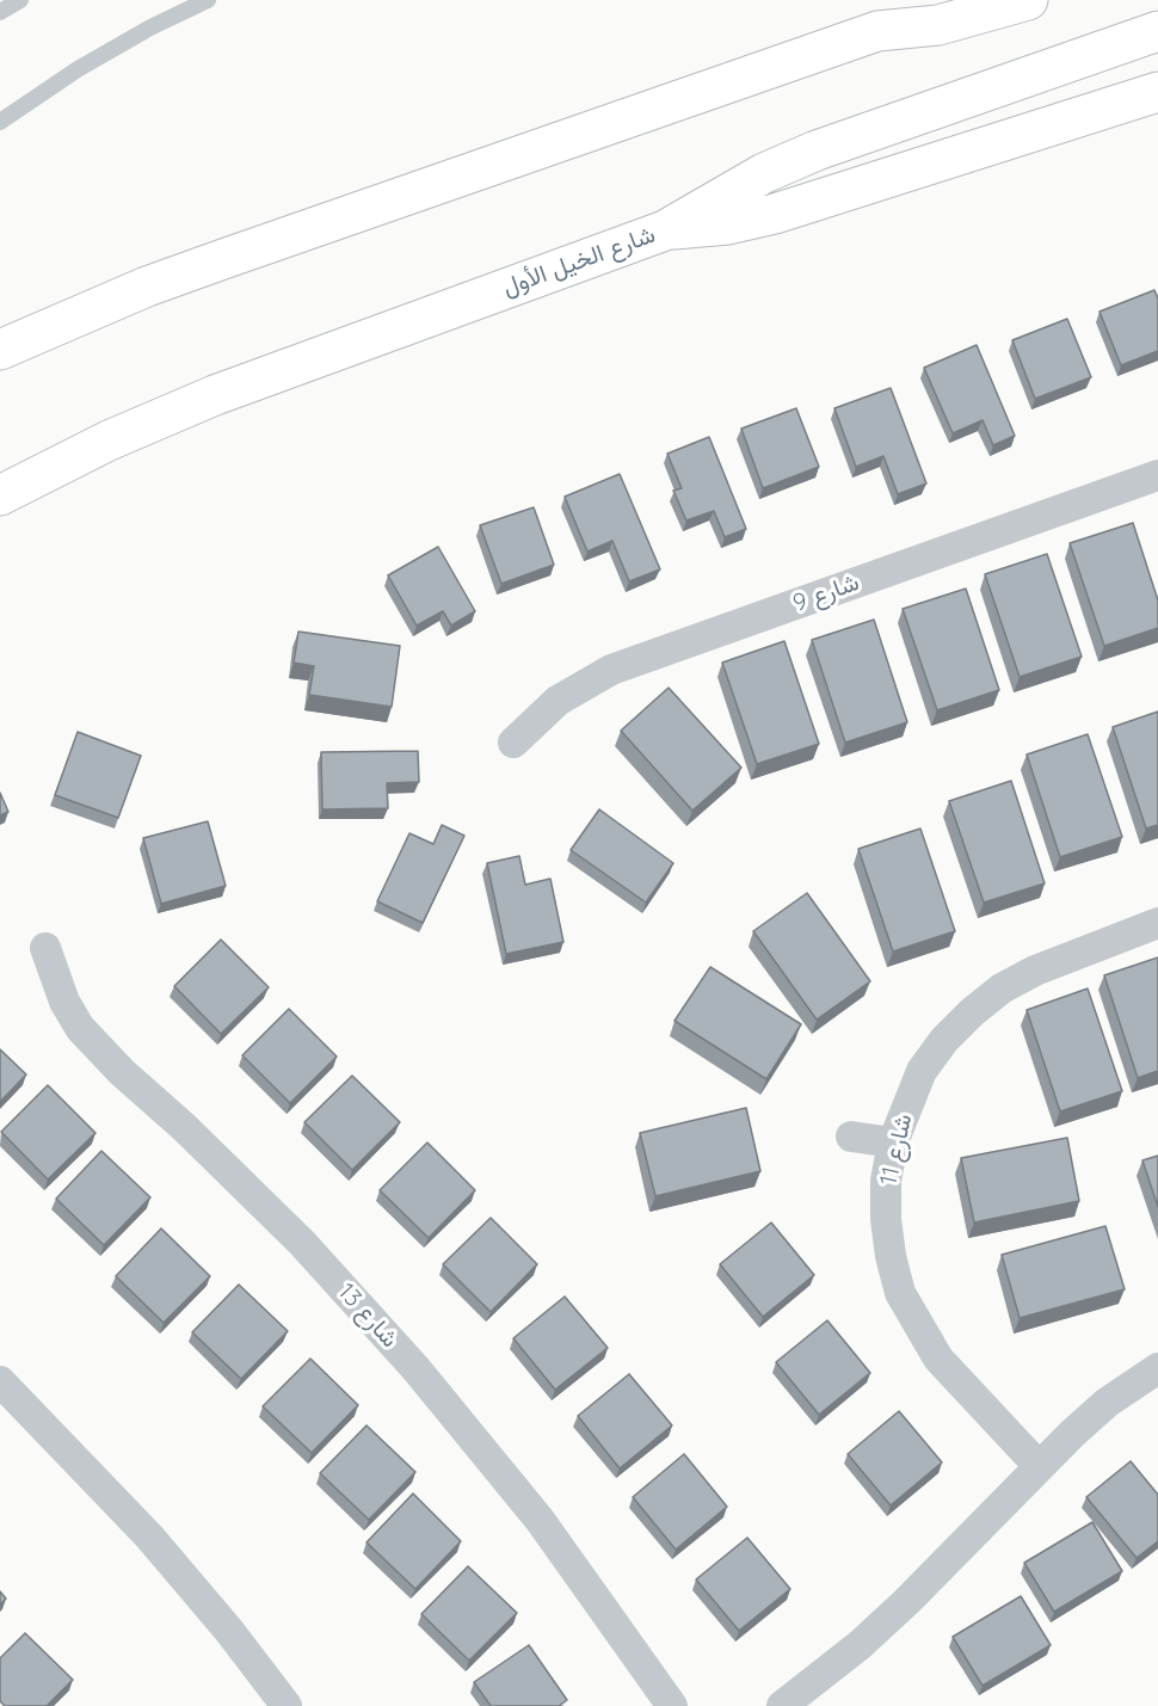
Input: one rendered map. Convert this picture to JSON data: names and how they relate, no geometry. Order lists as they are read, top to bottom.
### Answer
{
  "streets": {
    "main road": ["شارع الخيل الأول"],
    "street": ["شارع 9", "شارع 11", "شارع 13"]
  }
}
